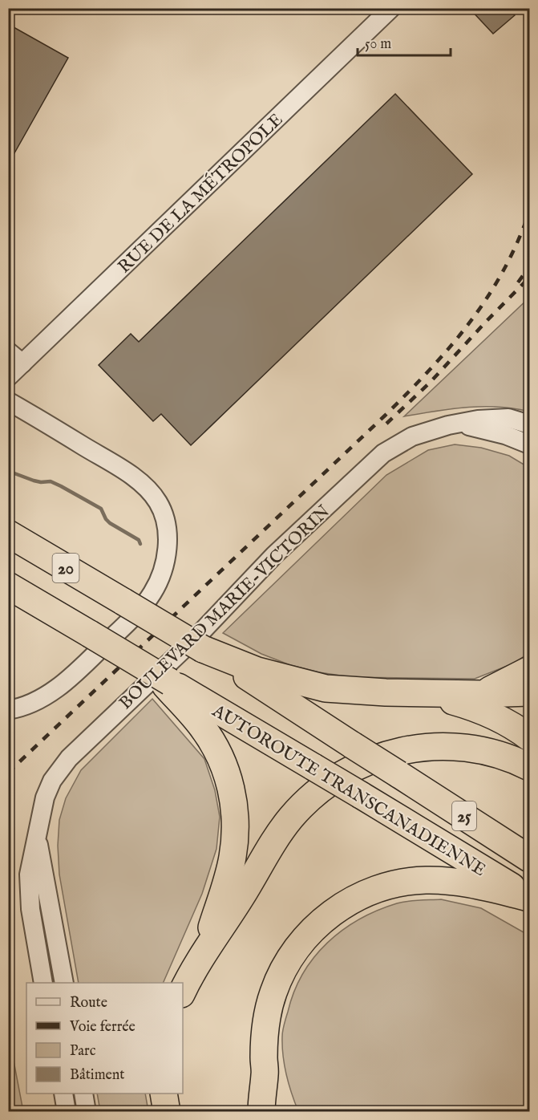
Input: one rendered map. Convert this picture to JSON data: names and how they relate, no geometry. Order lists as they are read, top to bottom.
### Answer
{
  "streets": {
    "highway": ["20", "AUTOROUTE TRANSCANADIENNE", "25"],
    "street": ["RUE DE LA MÉTROPOLE", "BOULEVARD MARIE-VICTORIN"]
  },
  "crossings": [
    ["20", "AUTOROUTE TRANSCANADIENNE"],
    ["20", "25"],
    ["AUTOROUTE TRANSCANADIENNE", "25"]
  ],
  "legend": [
    "Route",
    "Voie ferrée",
    "Parc",
    "Bâtiment"
  ],
  "scale_bar": "50 m"
}
